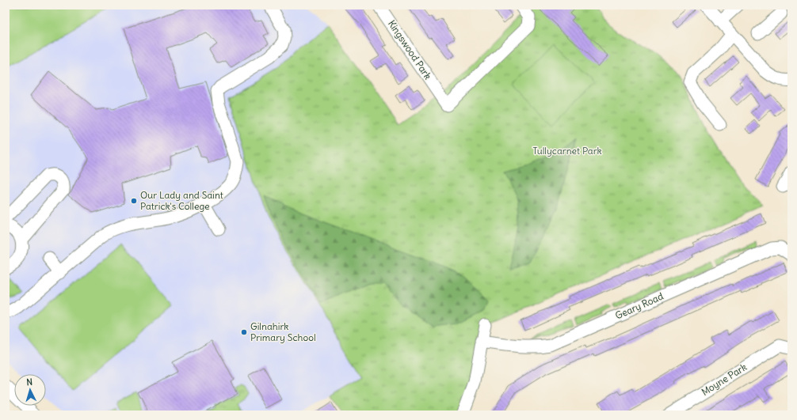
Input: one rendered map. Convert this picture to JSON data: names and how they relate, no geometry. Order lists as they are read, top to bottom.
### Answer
{
  "streets": {
    "street": ["Kingswood Park", "Geary Road", "Moyne Park"]
  },
  "parks": ["Tullycarnet Park"],
  "places": ["Our Lady and Saint Patrick's College", "Gilnahirk Primary School"],
  "north": "top"
}
